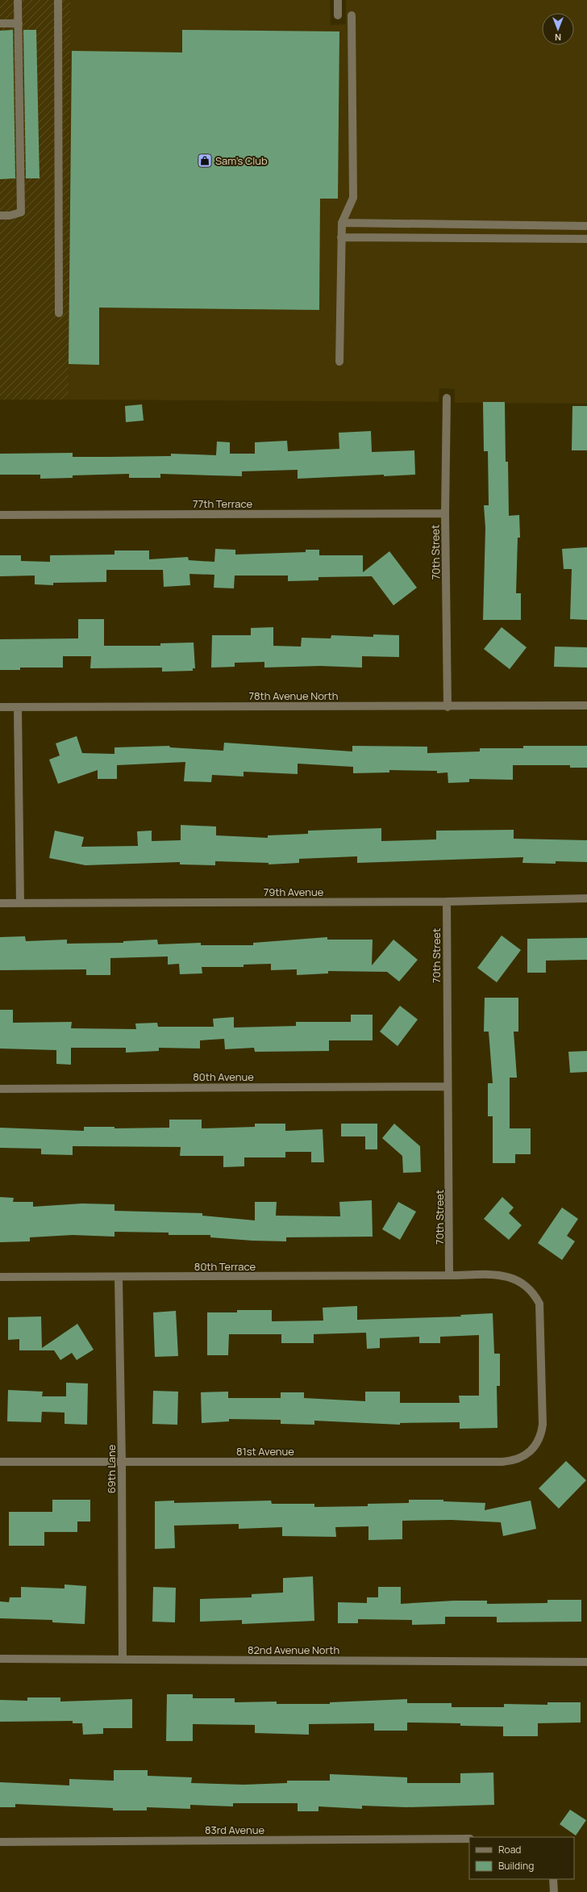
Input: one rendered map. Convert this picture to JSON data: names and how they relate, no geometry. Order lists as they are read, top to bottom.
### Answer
{
  "streets": {
    "street": [
      "77th Terrace",
      "70th Street",
      "78th Avenue North",
      "79th Avenue",
      "80th Avenue",
      "80th Terrace",
      "81st Avenue",
      "69th Lane",
      "82nd Avenue North",
      "83rd Avenue"
    ]
  },
  "crossings": [
    ["77th Terrace", "70th Street"],
    ["70th Street", "78th Avenue North"],
    ["70th Street", "79th Avenue"],
    ["70th Street", "80th Avenue"],
    ["70th Street", "80th Terrace"],
    ["70th Street", "81st Avenue"],
    ["80th Terrace", "81st Avenue"],
    ["80th Terrace", "69th Lane"],
    ["81st Avenue", "69th Lane"],
    ["69th Lane", "82nd Avenue North"]
  ],
  "places": {
    "shop": ["Sam's Club"]
  },
  "legend": ["Road", "Building"],
  "north": "bottom"
}
